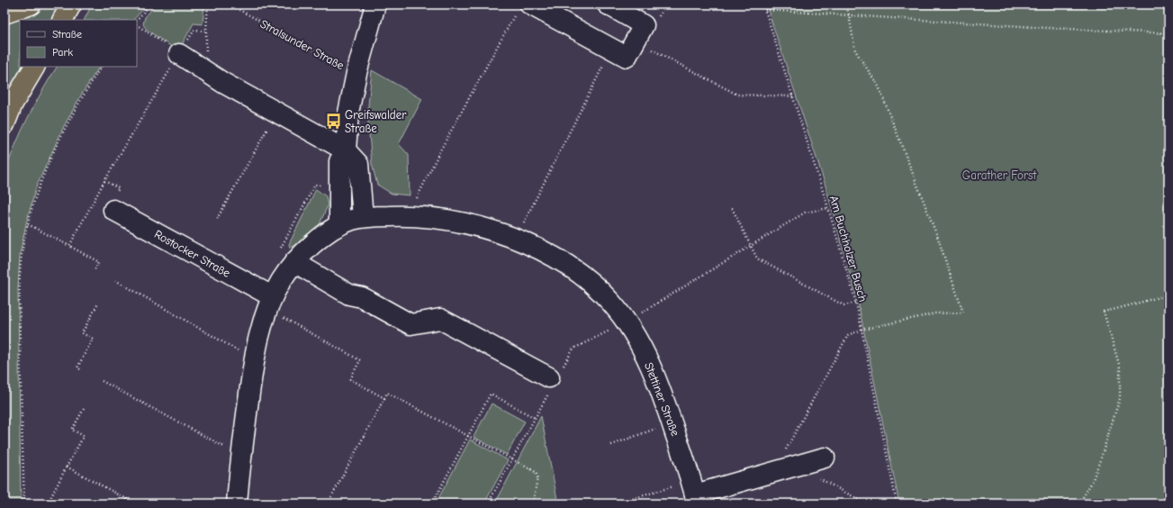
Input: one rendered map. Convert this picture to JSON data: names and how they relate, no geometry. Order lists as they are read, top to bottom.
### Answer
{
  "streets": {
    "street": ["Stralsunder Straße", "Rostocker Straße", "Stettiner Straße"],
    "path": ["Am Buchholzer Busch"]
  },
  "parks": ["Garather Forst"],
  "places": {
    "bus stop": ["Greifswalder Straße"]
  },
  "legend": ["Straße", "Park"]
}
